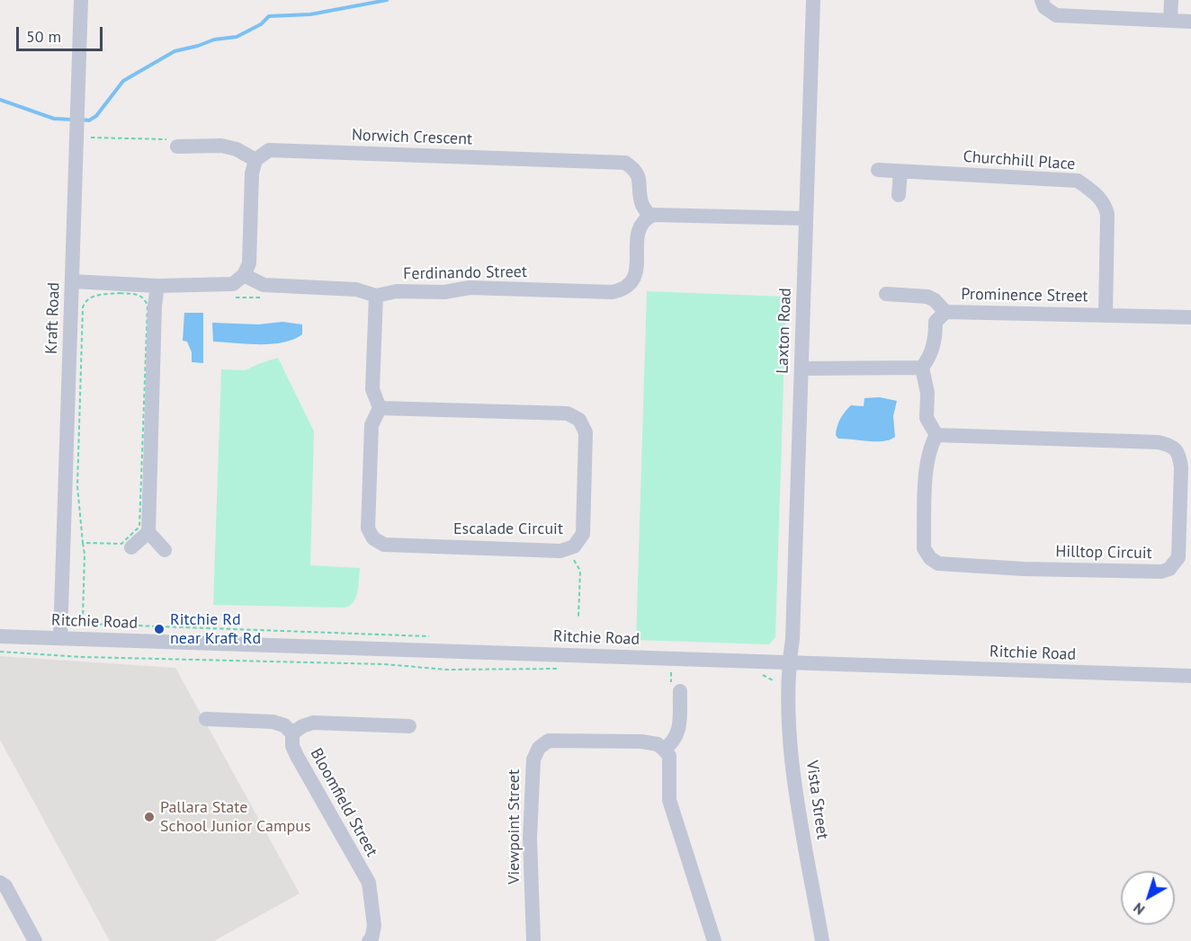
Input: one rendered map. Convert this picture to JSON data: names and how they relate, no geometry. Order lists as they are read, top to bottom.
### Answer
{
  "streets": {
    "street": [
      "Norwich Crescent",
      "Churchhill Place",
      "Ferdinando Street",
      "Prominence Street",
      "Kraft Road",
      "Laxton Road",
      "Escalade Circuit",
      "Hilltop Circuit",
      "Ritchie Road",
      "Vista Street",
      "Bloomfield Street",
      "Viewpoint Street"
    ]
  },
  "crossings": [
    ["Norwich Crescent", "Ferdinando Street"],
    ["Churchhill Place", "Prominence Street"],
    ["Kraft Road", "Ritchie Road"],
    ["Laxton Road", "Ritchie Road"],
    ["Laxton Road", "Vista Street"],
    ["Ritchie Road", "Vista Street"]
  ],
  "places": ["Ritchie Rd near Kraft Rd", "Pallara State School Junior Campus"],
  "scale_bar": "50 m",
  "north": "bottom left"
}
